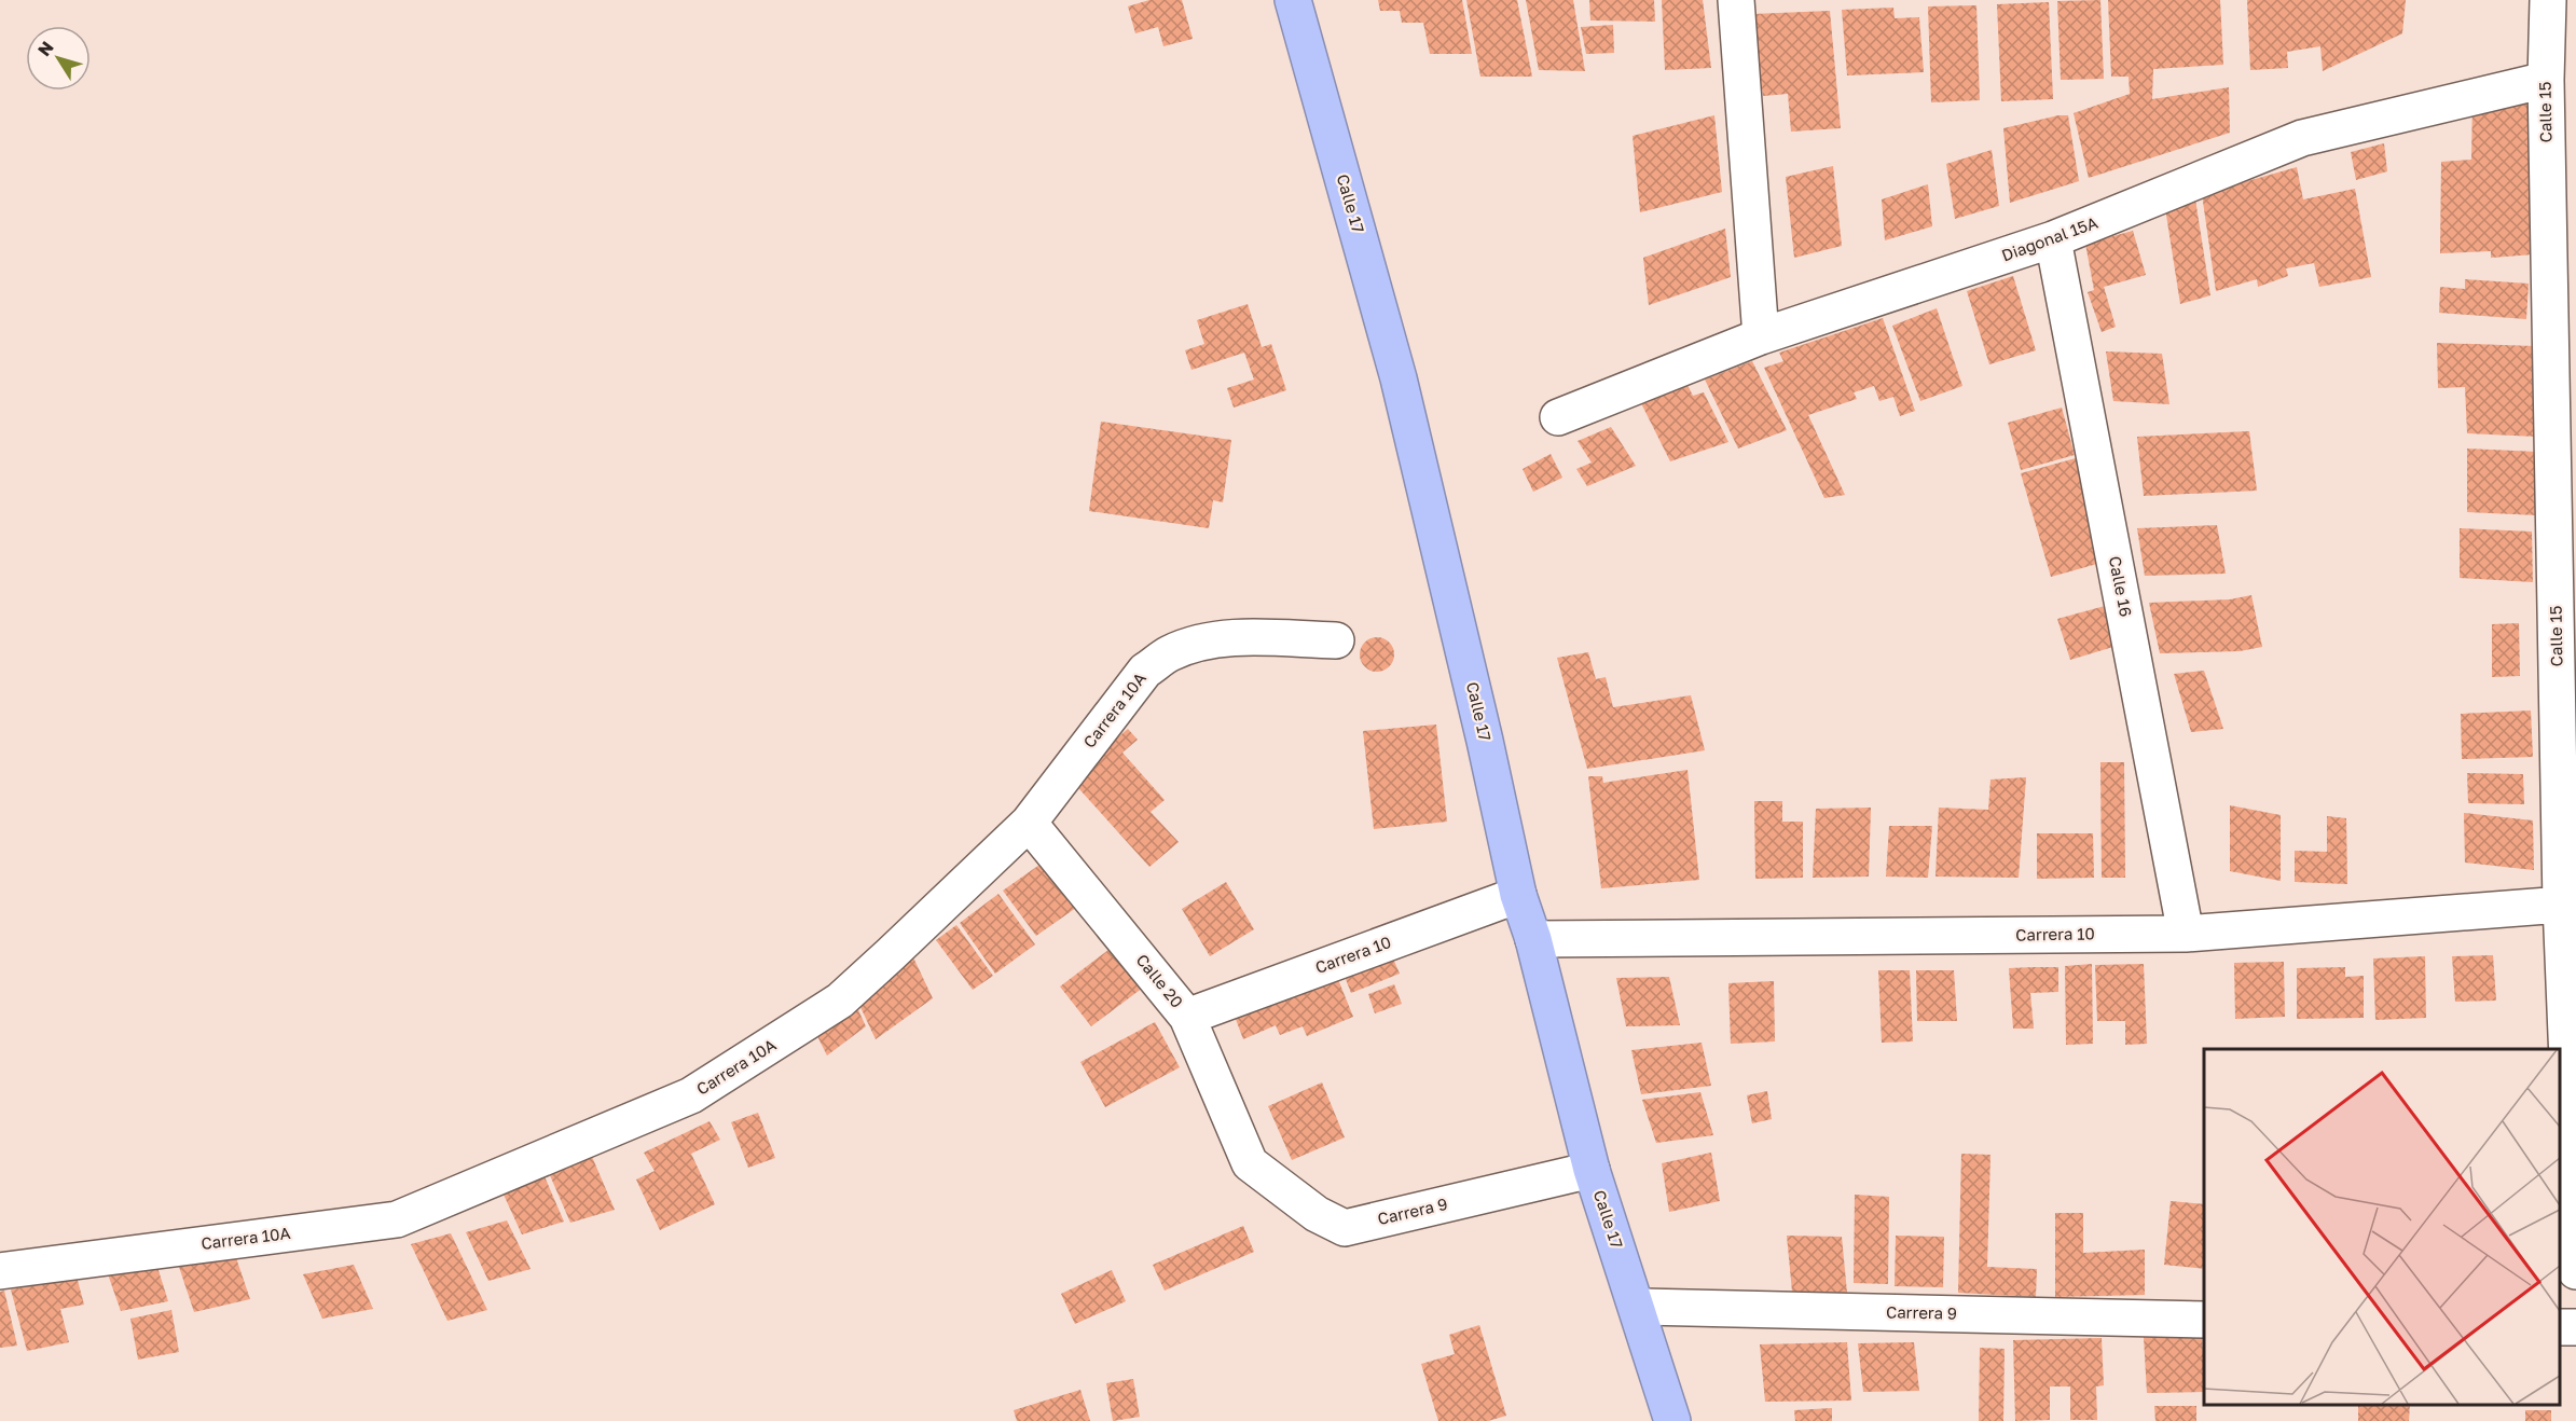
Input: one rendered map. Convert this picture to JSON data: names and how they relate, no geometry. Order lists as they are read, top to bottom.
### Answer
{
  "streets": {
    "highway": ["Calle 17"],
    "street": [
      "Calle 15",
      "Diagonal 15A",
      "Calle 16",
      "Carrera 10A",
      "Carrera 10",
      "Calle 20",
      "Carrera 9"
    ]
  },
  "crossings": [
    ["Calle 15", "Diagonal 15A"],
    ["Calle 15", "Carrera 10"],
    ["Calle 17", "Carrera 10"],
    ["Calle 17", "Carrera 9"],
    ["Diagonal 15A", "Calle 16"],
    ["Calle 16", "Carrera 10"],
    ["Carrera 10A", "Calle 20"],
    ["Carrera 10", "Calle 20"],
    ["Calle 20", "Carrera 9"]
  ],
  "north": "top left"
}
